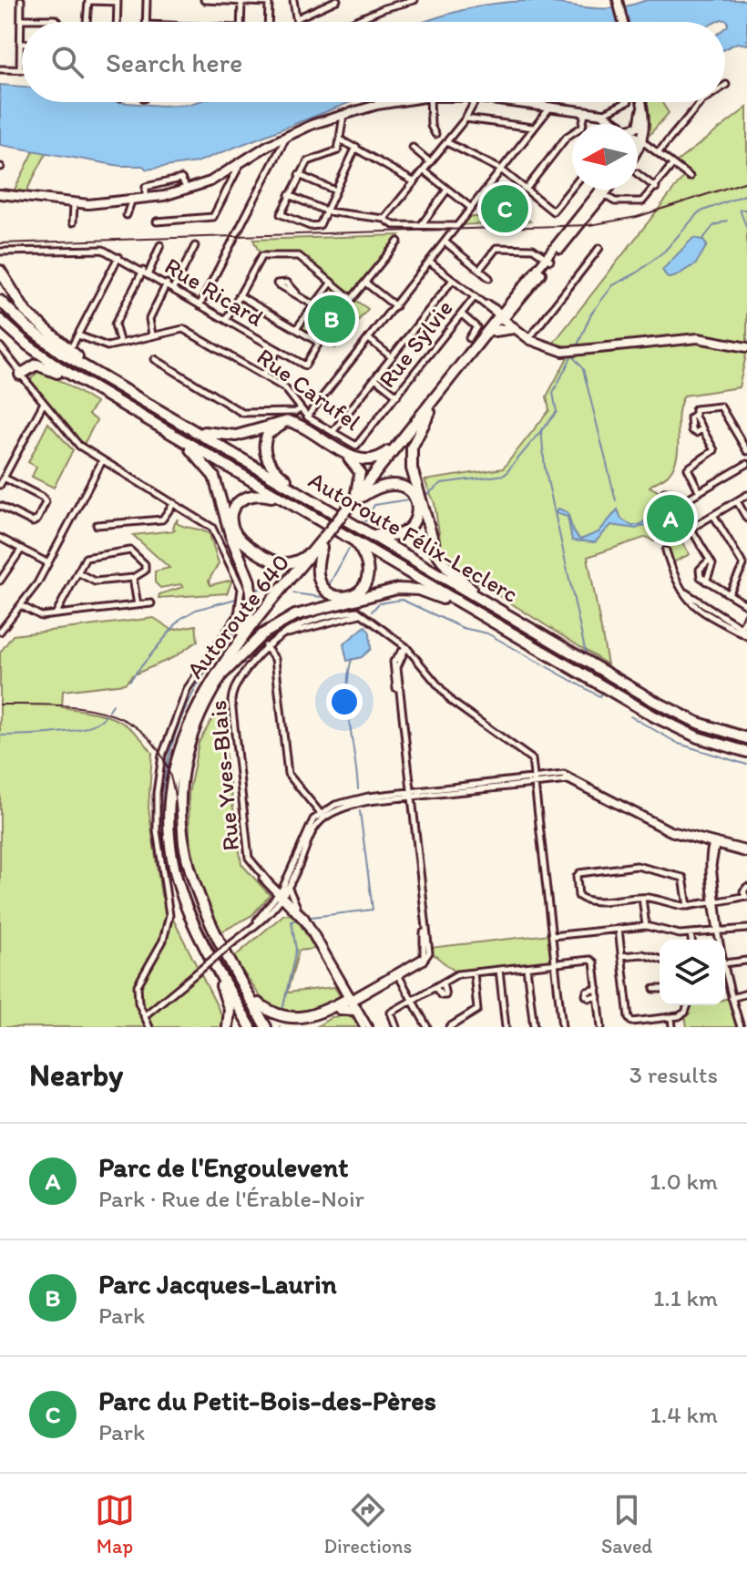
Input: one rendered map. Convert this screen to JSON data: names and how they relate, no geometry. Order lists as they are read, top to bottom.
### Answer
{
  "streets": {
    "highway": ["Autoroute Félix-Leclerc", "Autoroute 640"],
    "street": [
      "Rue Ricard",
      "Rue Sylvie",
      "Rue Carufel",
      "Rue Yves-Blais"
    ]
  },
  "crossings": [
    ["Rue Sylvie", "Rue Carufel"]
  ],
  "north": "left",
  "page": {
    "search": "Search here",
    "pins": ["C", "B", "A"],
    "heading": ["Nearby", "3 results"],
    "list": [
      {
        "mark": "A",
        "name": "Parc de l'Engoulevent",
        "note": "Park · Rue de l'Érable-Noir",
        "value": "1.0 km"
      },
      {
        "mark": "B",
        "name": "Parc Jacques-Laurin",
        "note": "Park",
        "value": "1.1 km"
      },
      {
        "mark": "C",
        "name": "Parc du Petit-Bois-des-Pères",
        "note": "Park",
        "value": "1.4 km"
      }
    ],
    "nav": ["Map", "Directions", "Saved"]
  }
}
